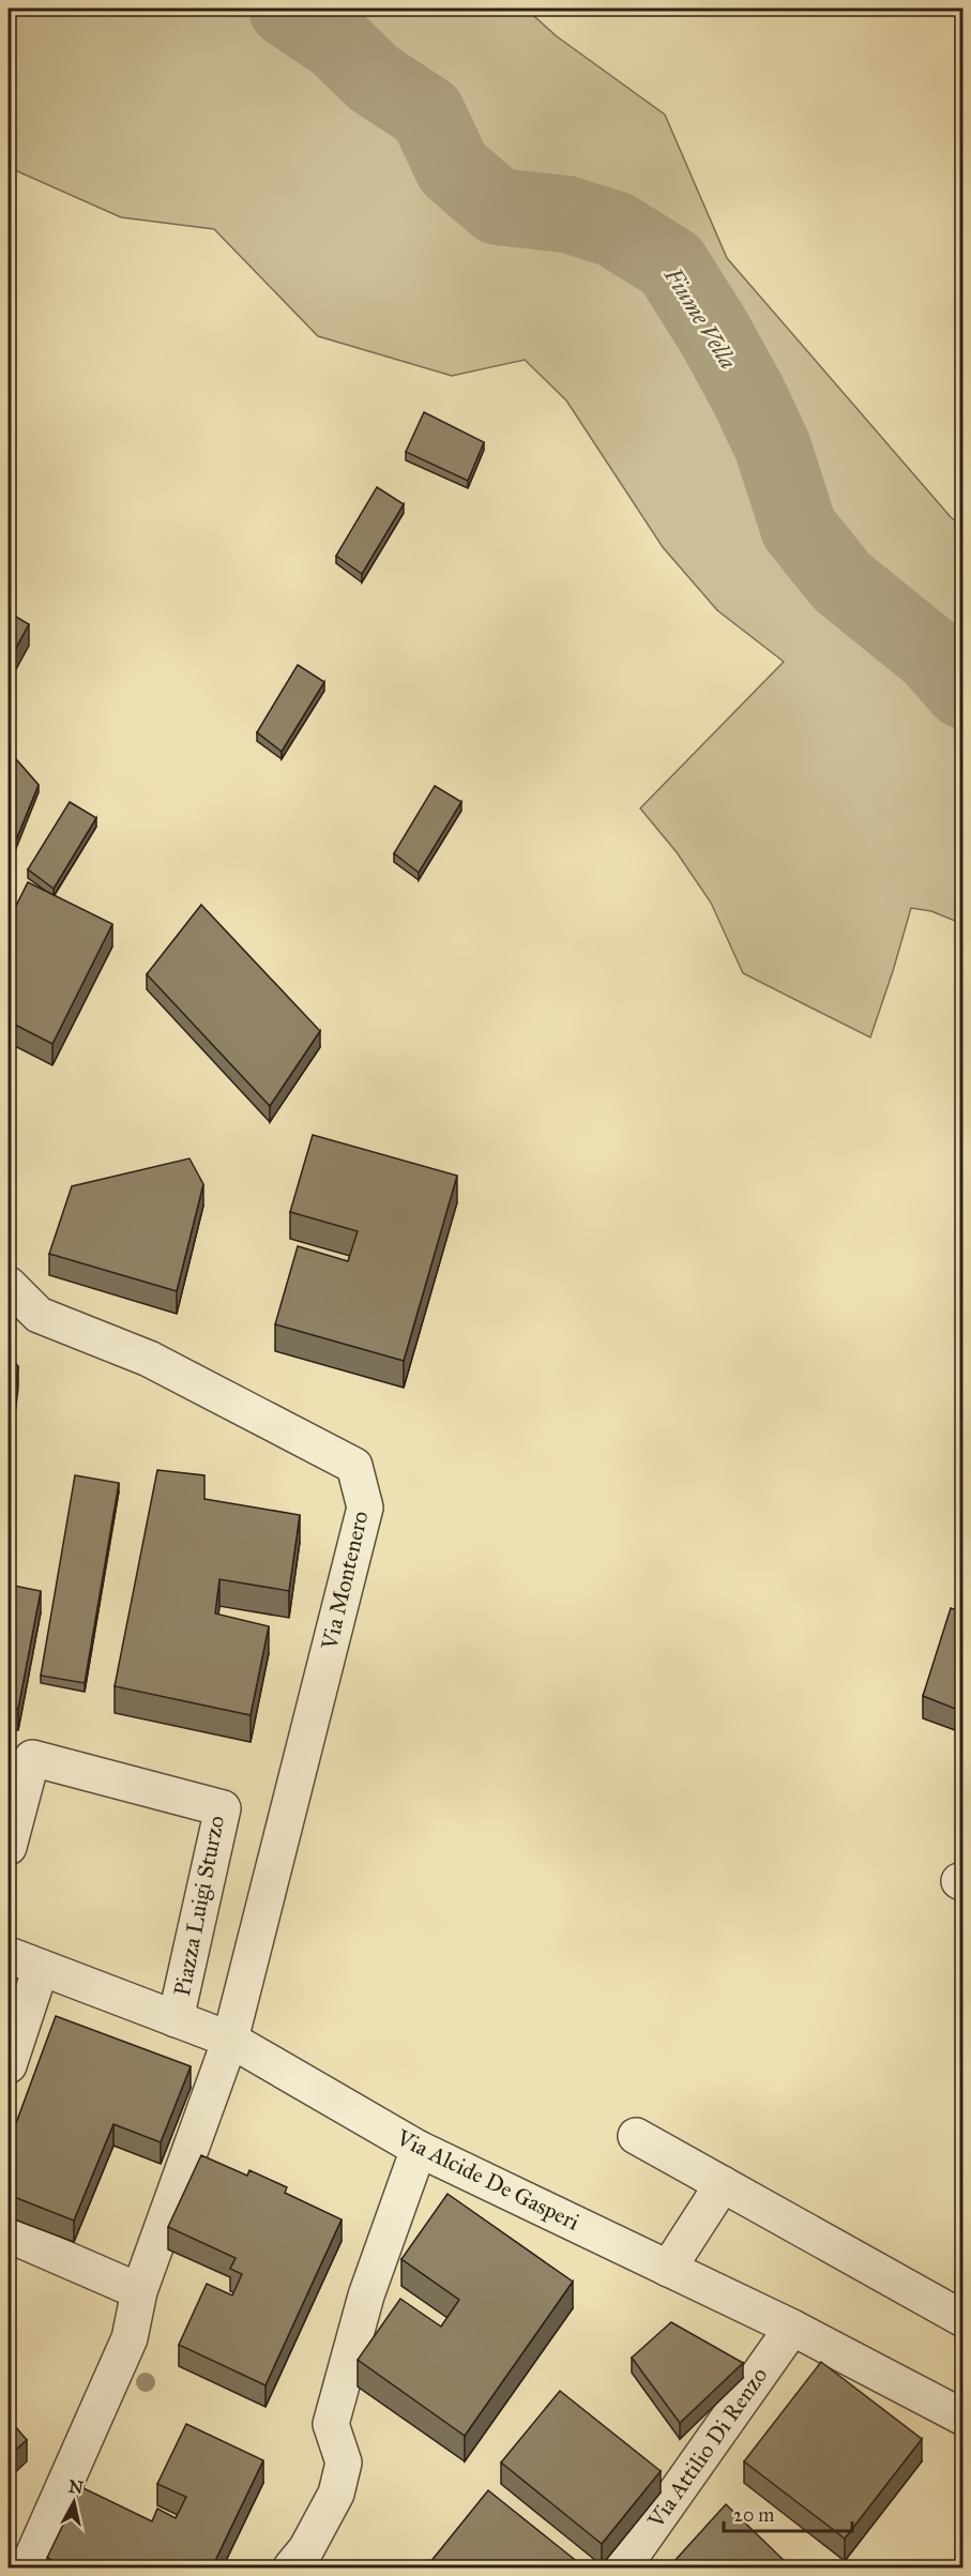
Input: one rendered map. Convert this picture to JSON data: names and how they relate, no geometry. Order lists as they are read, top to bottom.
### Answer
{
  "streets": {
    "street": [
      "Via Montenero",
      "Piazza Luigi Sturzo",
      "Via Alcide De Gasperi",
      "Via Attilio Di Renzo"
    ]
  },
  "crossings": [
    ["Via Montenero", "Via Alcide De Gasperi"],
    ["Piazza Luigi Sturzo", "Via Alcide De Gasperi"],
    ["Via Alcide De Gasperi", "Via Attilio Di Renzo"]
  ],
  "water": ["Fiume Vella"],
  "scale_bar": "20 m",
  "north": "top"
}
